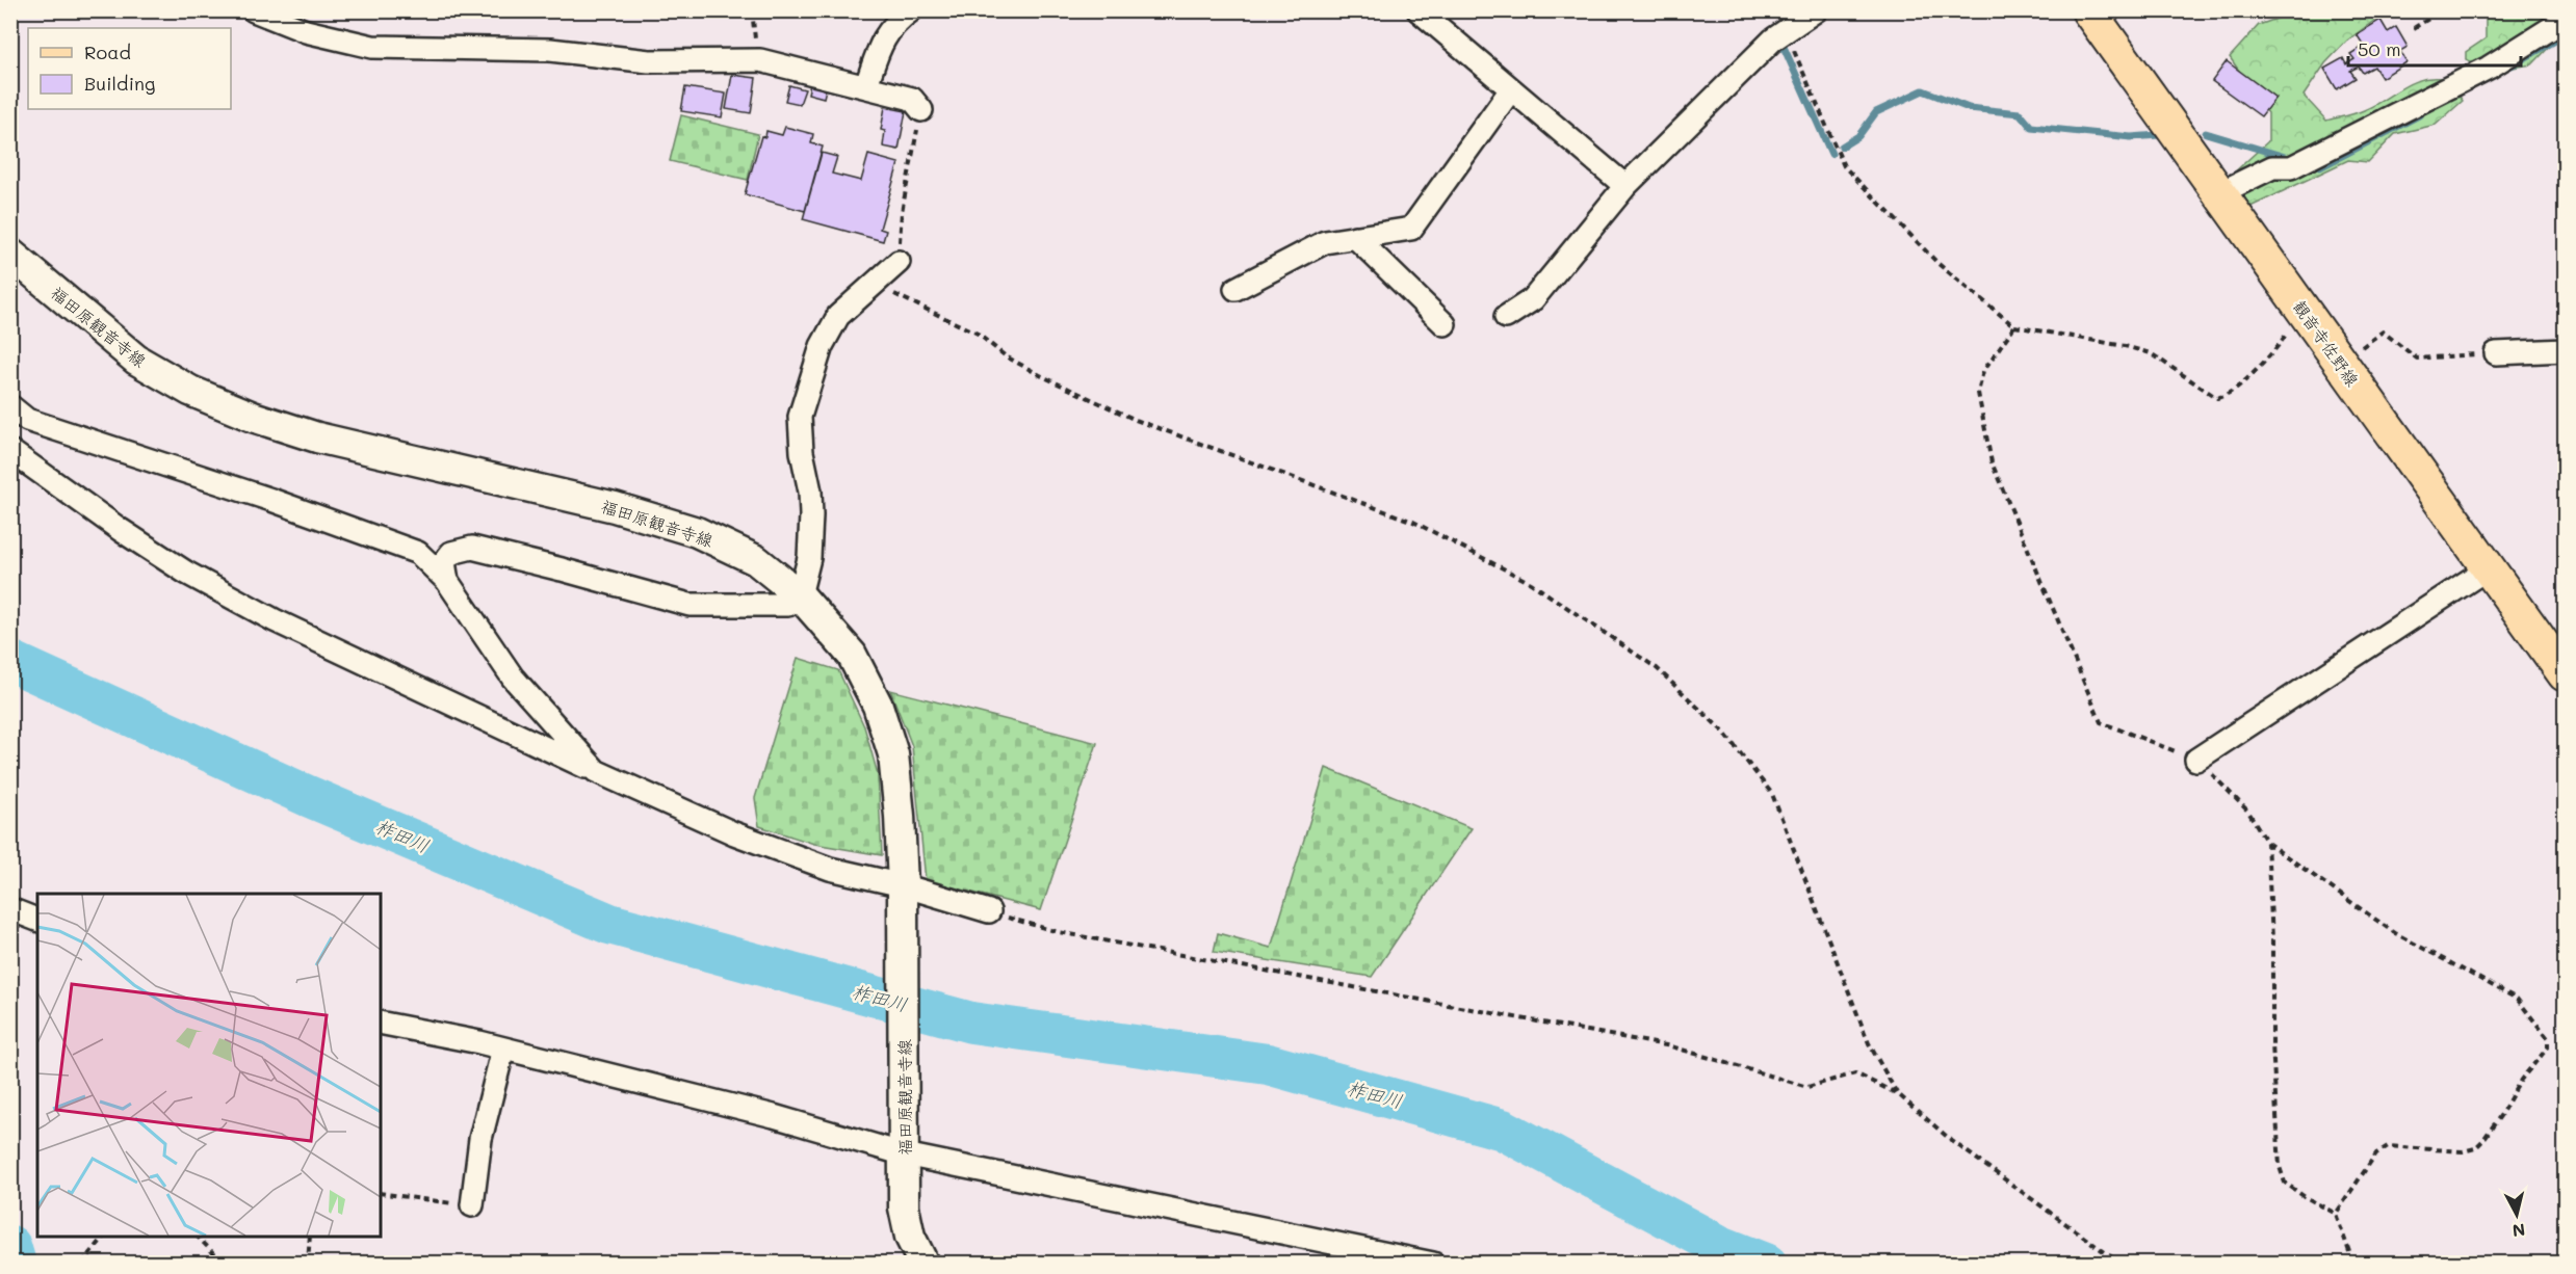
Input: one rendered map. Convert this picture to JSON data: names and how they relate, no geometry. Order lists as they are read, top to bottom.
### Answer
{
  "streets": {
    "main road": ["福田原観音寺線", "観音寺佐野線"]
  },
  "water": ["柞田川"],
  "legend": ["Road", "Building"],
  "scale_bar": "50 m",
  "north": "bottom"
}
